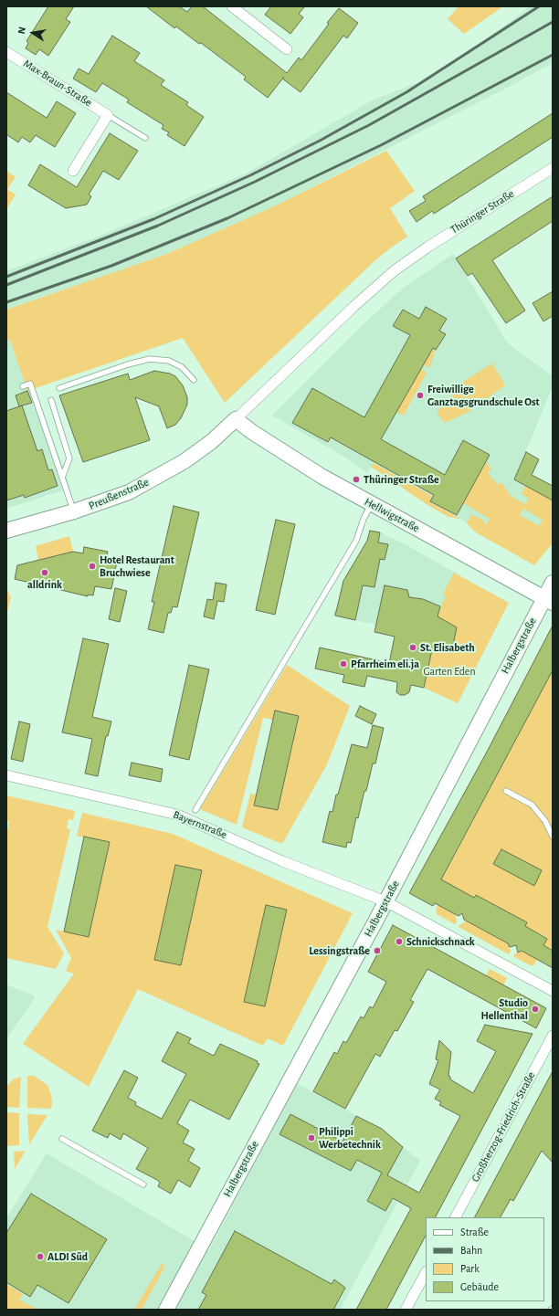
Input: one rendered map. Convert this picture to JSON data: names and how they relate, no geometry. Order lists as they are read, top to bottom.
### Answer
{
  "streets": {
    "street": [
      "Max-Braun-Straße",
      "Thüringer Straße",
      "Preußenstraße",
      "Hellwigstraße",
      "Halbergstraße",
      "Bayernstraße",
      "Großherzog-Friedrich-Straße"
    ]
  },
  "crossings": [
    ["Thüringer Straße", "Preußenstraße"],
    ["Thüringer Straße", "Hellwigstraße"],
    ["Preußenstraße", "Hellwigstraße"],
    ["Hellwigstraße", "Halbergstraße"],
    ["Halbergstraße", "Bayernstraße"]
  ],
  "parks": ["Garten Eden"],
  "places": [
    "Freiwillige Ganztagsgrundschule Ost",
    "Thüringer Straße",
    "Hotel Restaurant Bruchwiese",
    "alldrink",
    "St. Elisabeth",
    "Pfarrheim eli.ja",
    "Schnickschnack",
    "Lessingstraße",
    "Studio Hellenthal",
    "Philippi Werbetechnik",
    "ALDI Süd"
  ],
  "legend": [
    "Straße",
    "Bahn",
    "Park",
    "Gebäude"
  ],
  "north": "left"
}
